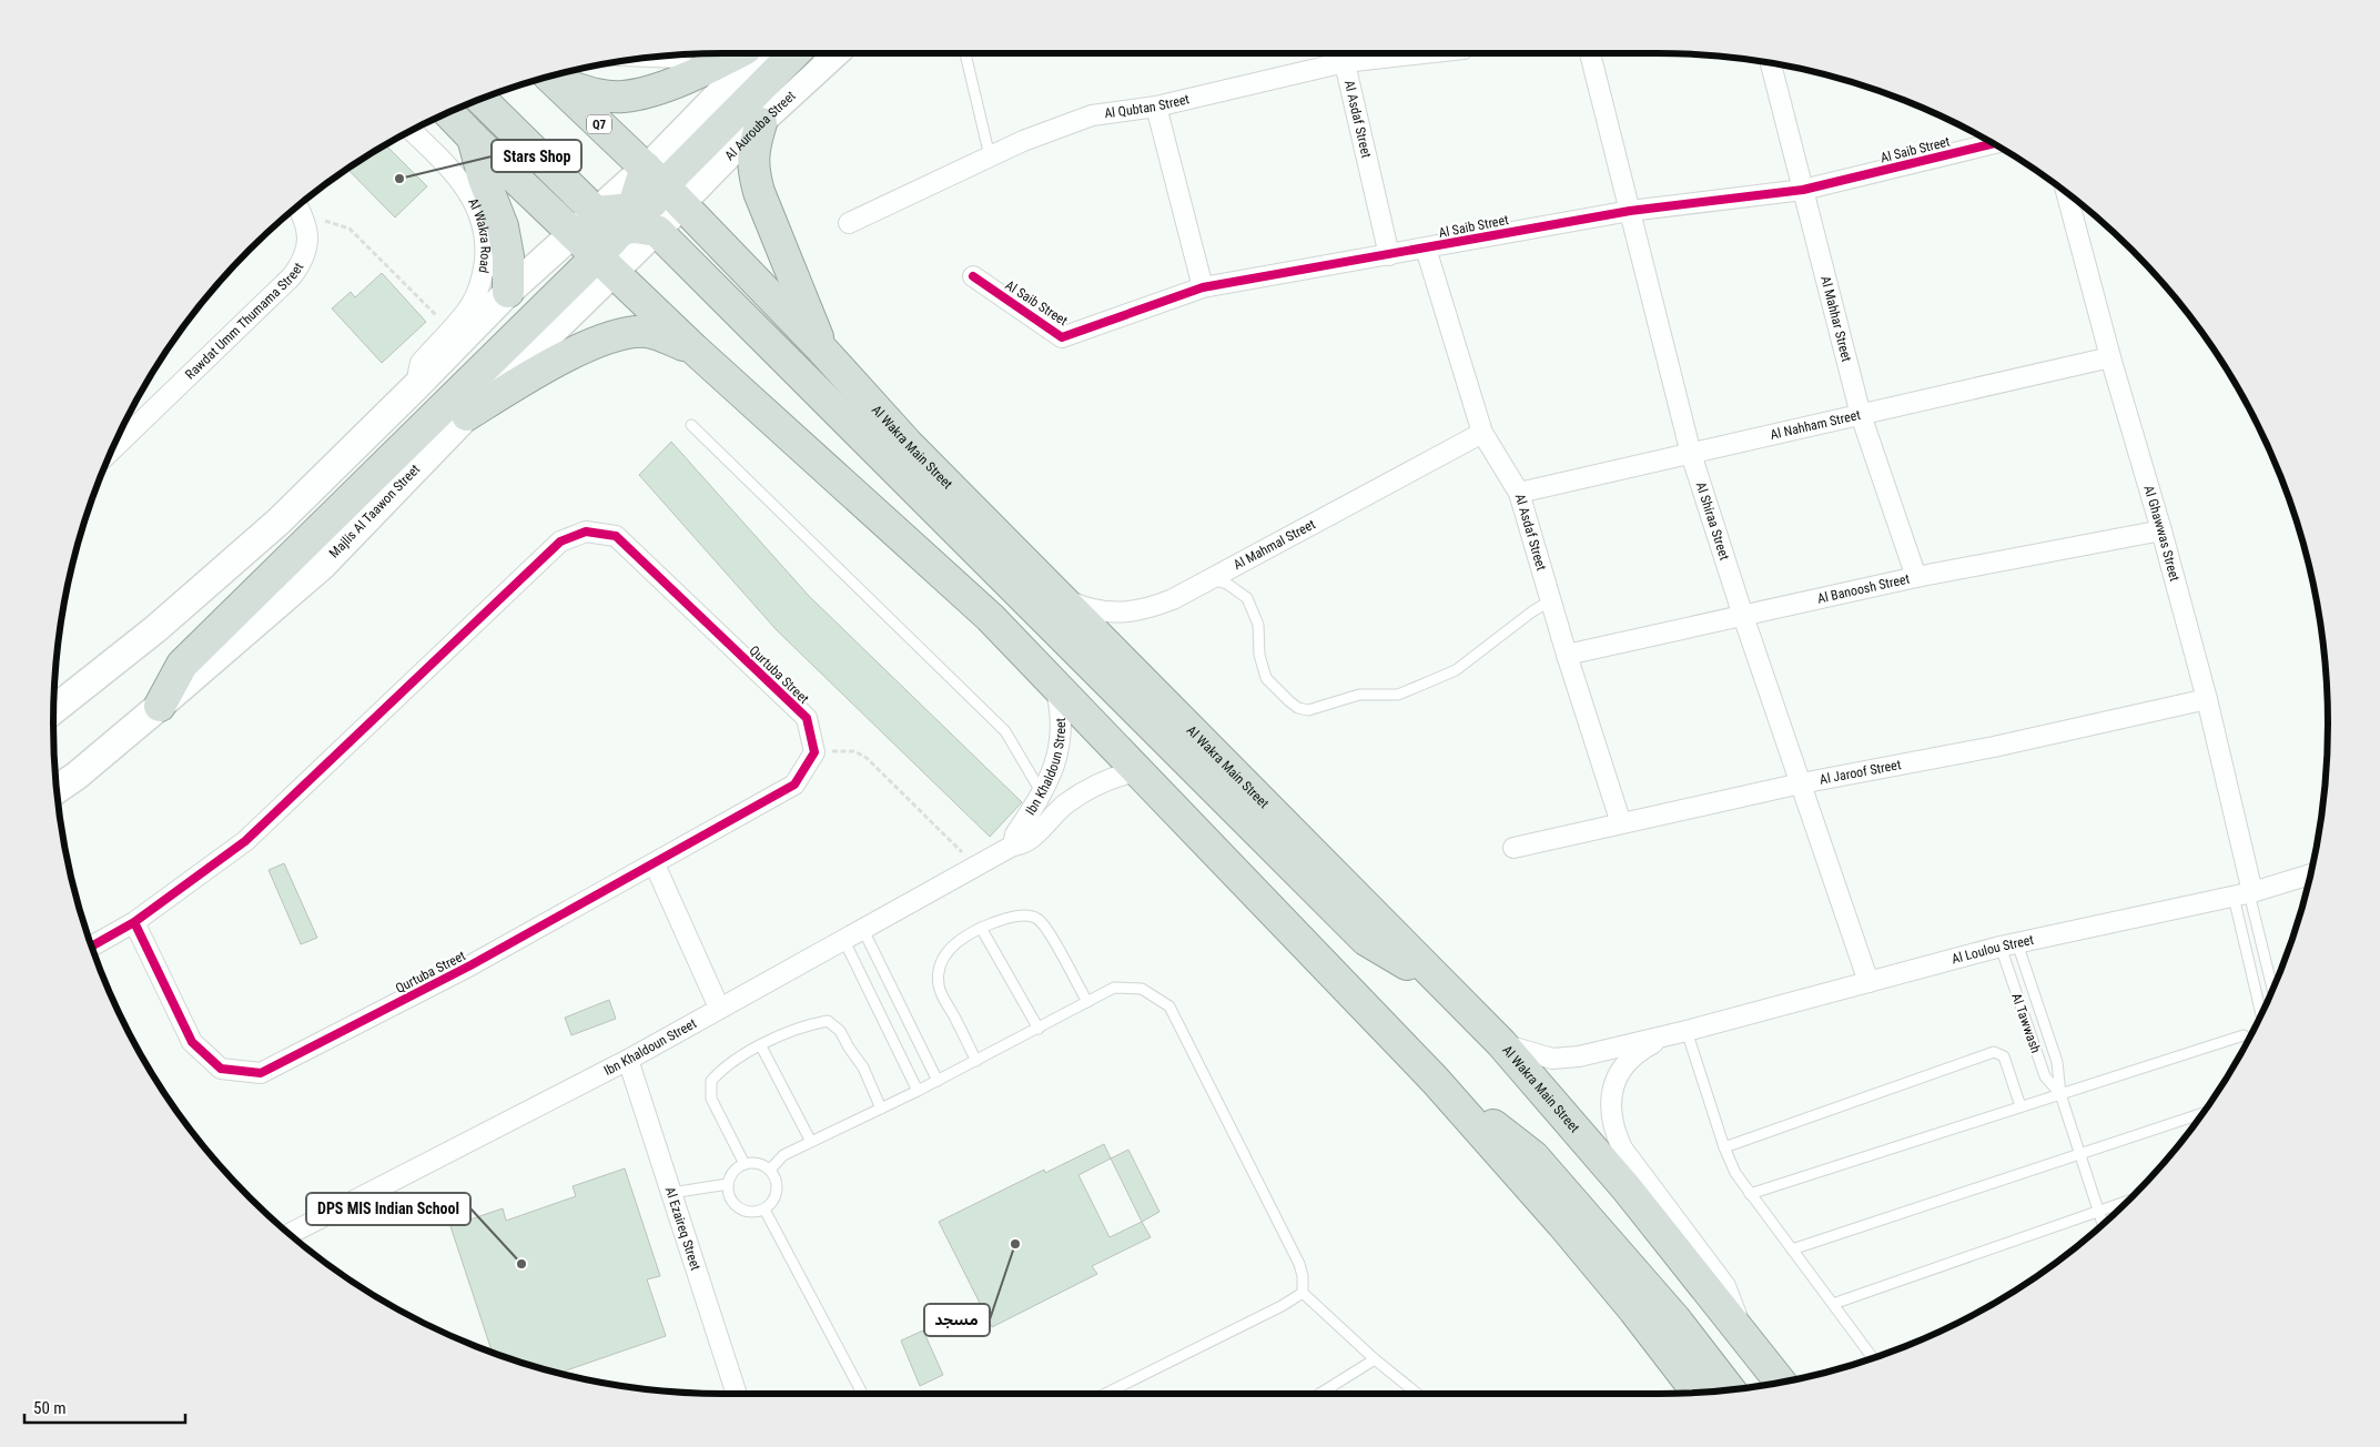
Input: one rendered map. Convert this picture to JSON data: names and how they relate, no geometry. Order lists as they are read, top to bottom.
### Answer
{
  "streets": {
    "highway": ["Q7", "Al Wakra Main Street"],
    "main road": ["Majlis Al Taawon Street"],
    "street": [
      "Al Qubtan Street",
      "Al Asdaf Street",
      "Al Aurouba Street",
      "Al Saib Street",
      "Al Wakra Road",
      "Al Mahhar Street",
      "Rawdat Umm Thumama Street",
      "Al Nahham Street",
      "Al Shiraa Street",
      "Al Ghawwas Street",
      "Al Mahmal Street",
      "Al Banoosh Street",
      "Qurtuba Street",
      "Ibn Khaldoun Street",
      "Al Jaroof Street",
      "Al Loulou Street",
      "Al Ezaireq Street"
    ],
    "lane": ["Al Tawwash"]
  },
  "crossings": [
    ["Al Qubtan Street", "Al Asdaf Street"],
    ["Al Asdaf Street", "Al Saib Street"],
    ["Al Asdaf Street", "Al Nahham Street"],
    ["Al Asdaf Street", "Al Mahmal Street"],
    ["Al Asdaf Street", "Al Banoosh Street"],
    ["Al Asdaf Street", "Al Jaroof Street"],
    ["Q7", "Al Aurouba Street"],
    ["Q7", "Al Wakra Main Street"],
    ["Al Aurouba Street", "Al Wakra Main Street"],
    ["Al Saib Street", "Al Mahhar Street"],
    ["Al Saib Street", "Al Shiraa Street"],
    ["Al Mahhar Street", "Al Nahham Street"],
    ["Al Mahhar Street", "Al Banoosh Street"],
    ["Al Nahham Street", "Al Shiraa Street"],
    ["Al Nahham Street", "Al Ghawwas Street"],
    ["Al Wakra Main Street", "Al Mahmal Street"],
    ["Al Wakra Main Street", "Al Loulou Street"],
    ["Al Shiraa Street", "Al Banoosh Street"],
    ["Al Shiraa Street", "Al Jaroof Street"],
    ["Al Shiraa Street", "Al Loulou Street"],
    ["Al Ghawwas Street", "Al Banoosh Street"],
    ["Al Ghawwas Street", "Al Jaroof Street"],
    ["Al Ghawwas Street", "Al Loulou Street"],
    ["Ibn Khaldoun Street", "Al Ezaireq Street"],
    ["Al Loulou Street", "Al Tawwash"]
  ],
  "places": ["Stars Shop", "مسجد", "DPS MIS Indian School"],
  "scale_bar": "50 m"
}
